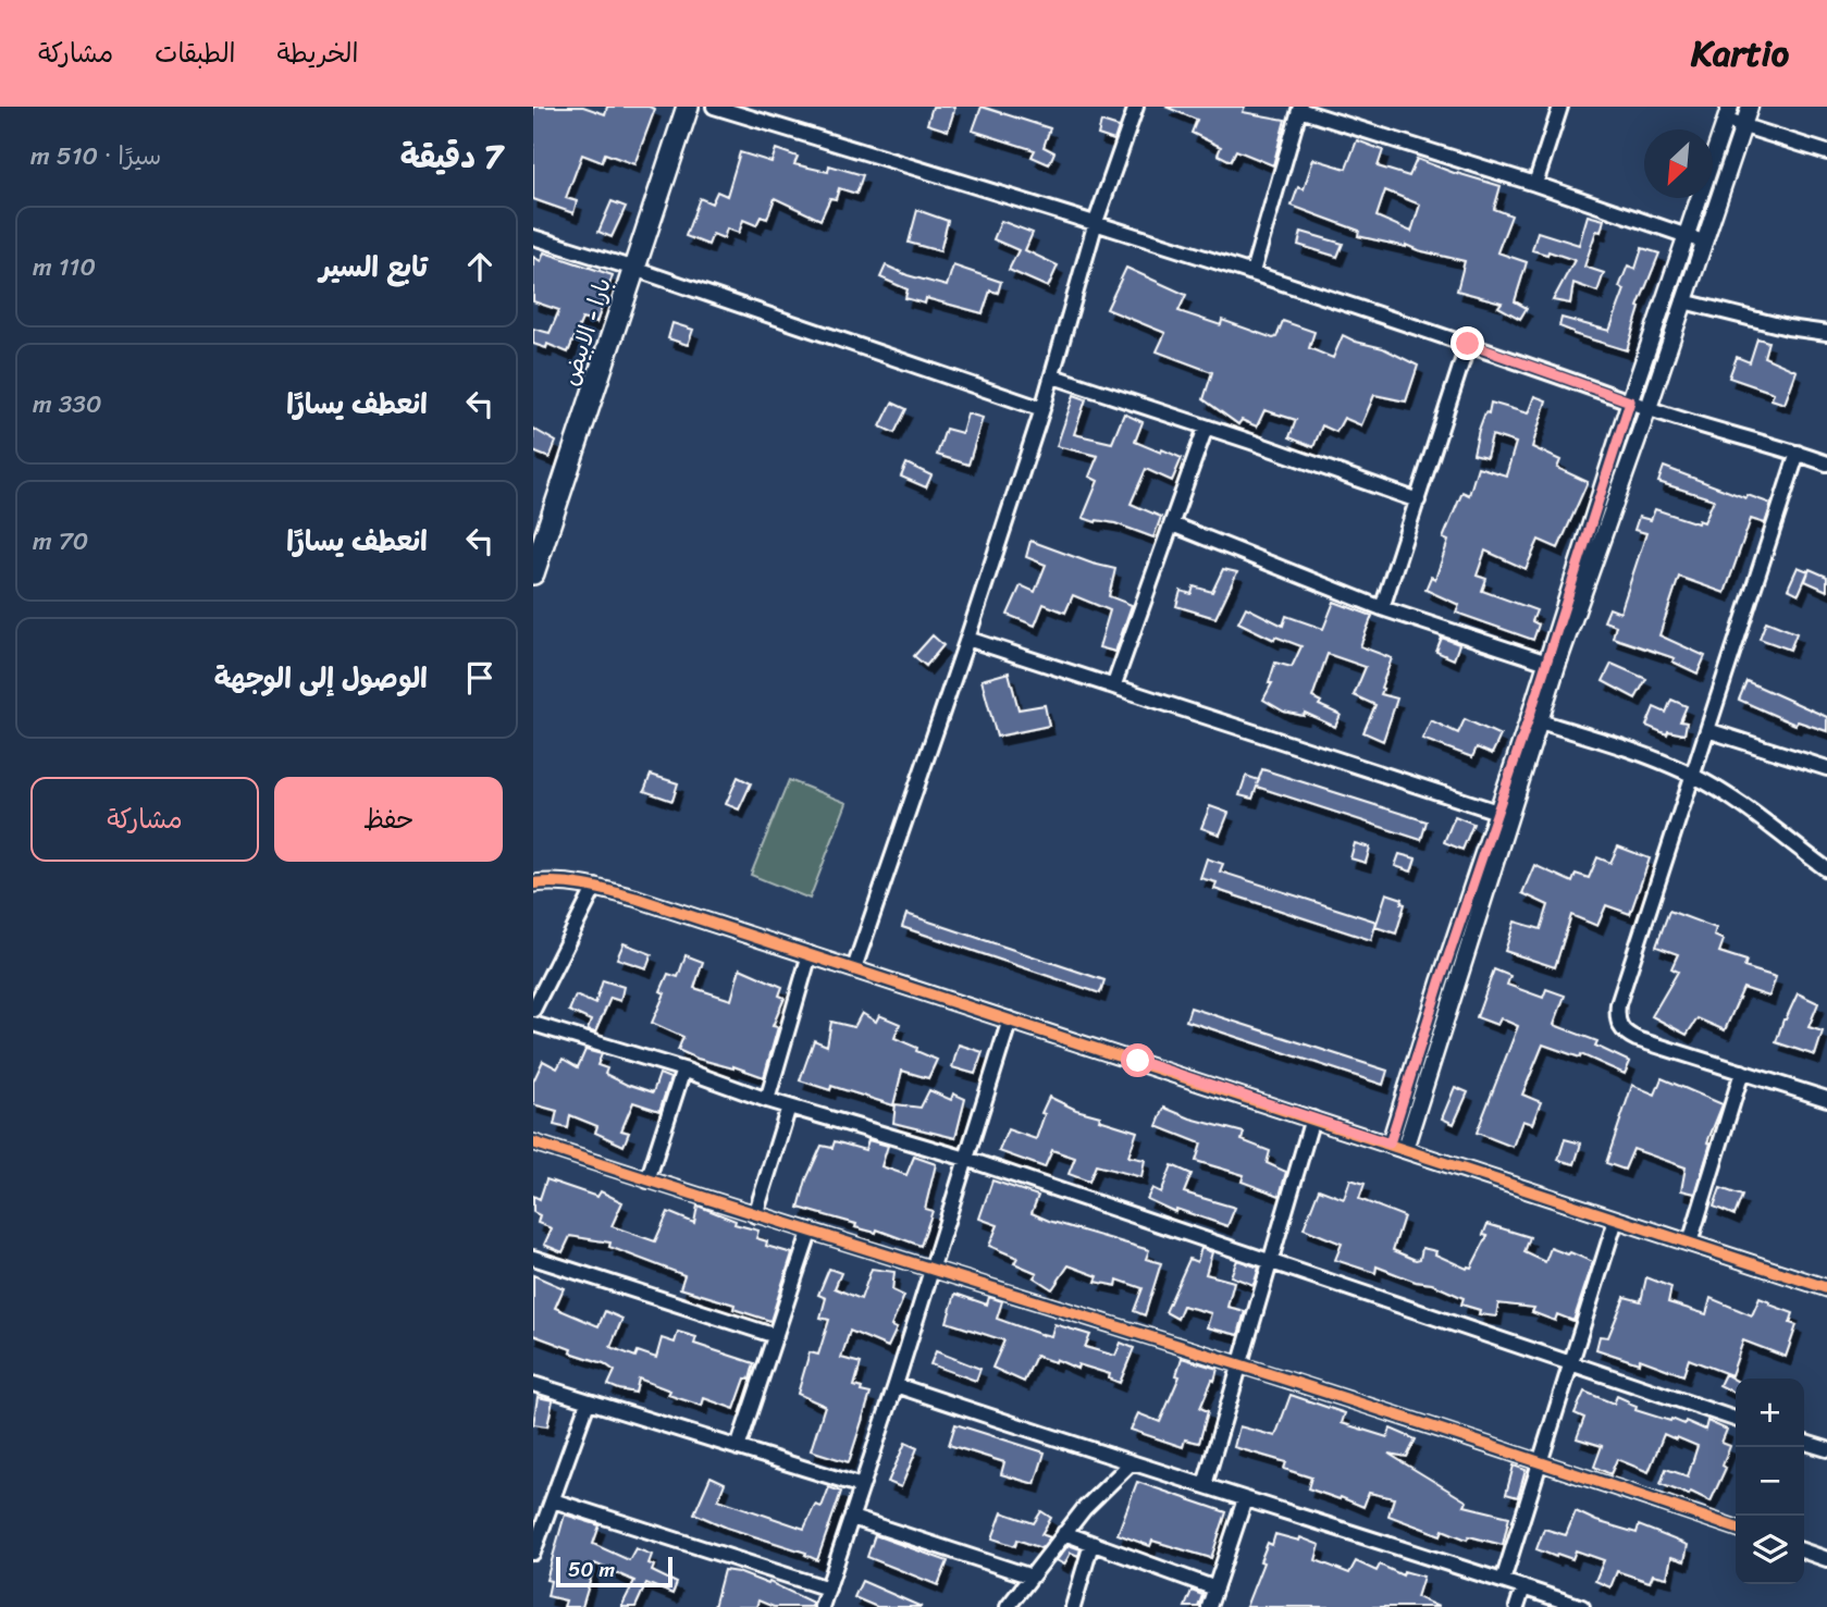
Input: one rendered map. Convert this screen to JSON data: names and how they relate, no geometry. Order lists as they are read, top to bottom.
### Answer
{
  "streets": {
    "main road": ["بارا - الابيض"]
  },
  "scale_bar": "50 m",
  "north": "bottom left",
  "page": {
    "header": "Kartio",
    "nav": ["الخريطة", "الطبقات", "مشاركة"],
    "heading": ["7 دقيقة", "سيرًا · 510 m"],
    "list": [
      ["تابع السير", "110 m"],
      ["انعطف يسارًا", "330 m"],
      ["انعطف يسارًا", "70 m"],
      "الوصول إلى الوجهة"
    ],
    "buttons": ["حفظ", "مشاركة"],
    "map_buttons": ["+", "−"],
    "scale": "50 m"
  }
}
